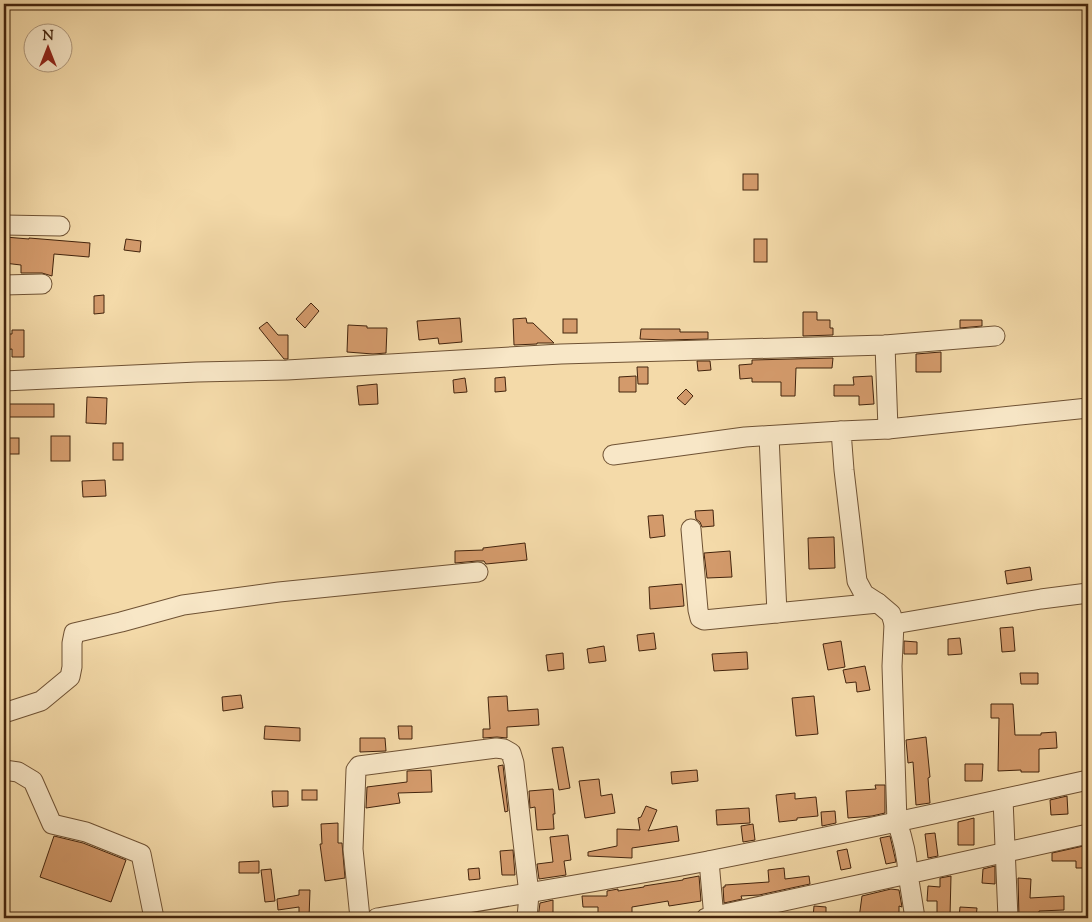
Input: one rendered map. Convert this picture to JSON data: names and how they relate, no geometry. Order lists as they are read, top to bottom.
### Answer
{
  "north": "top"
}
